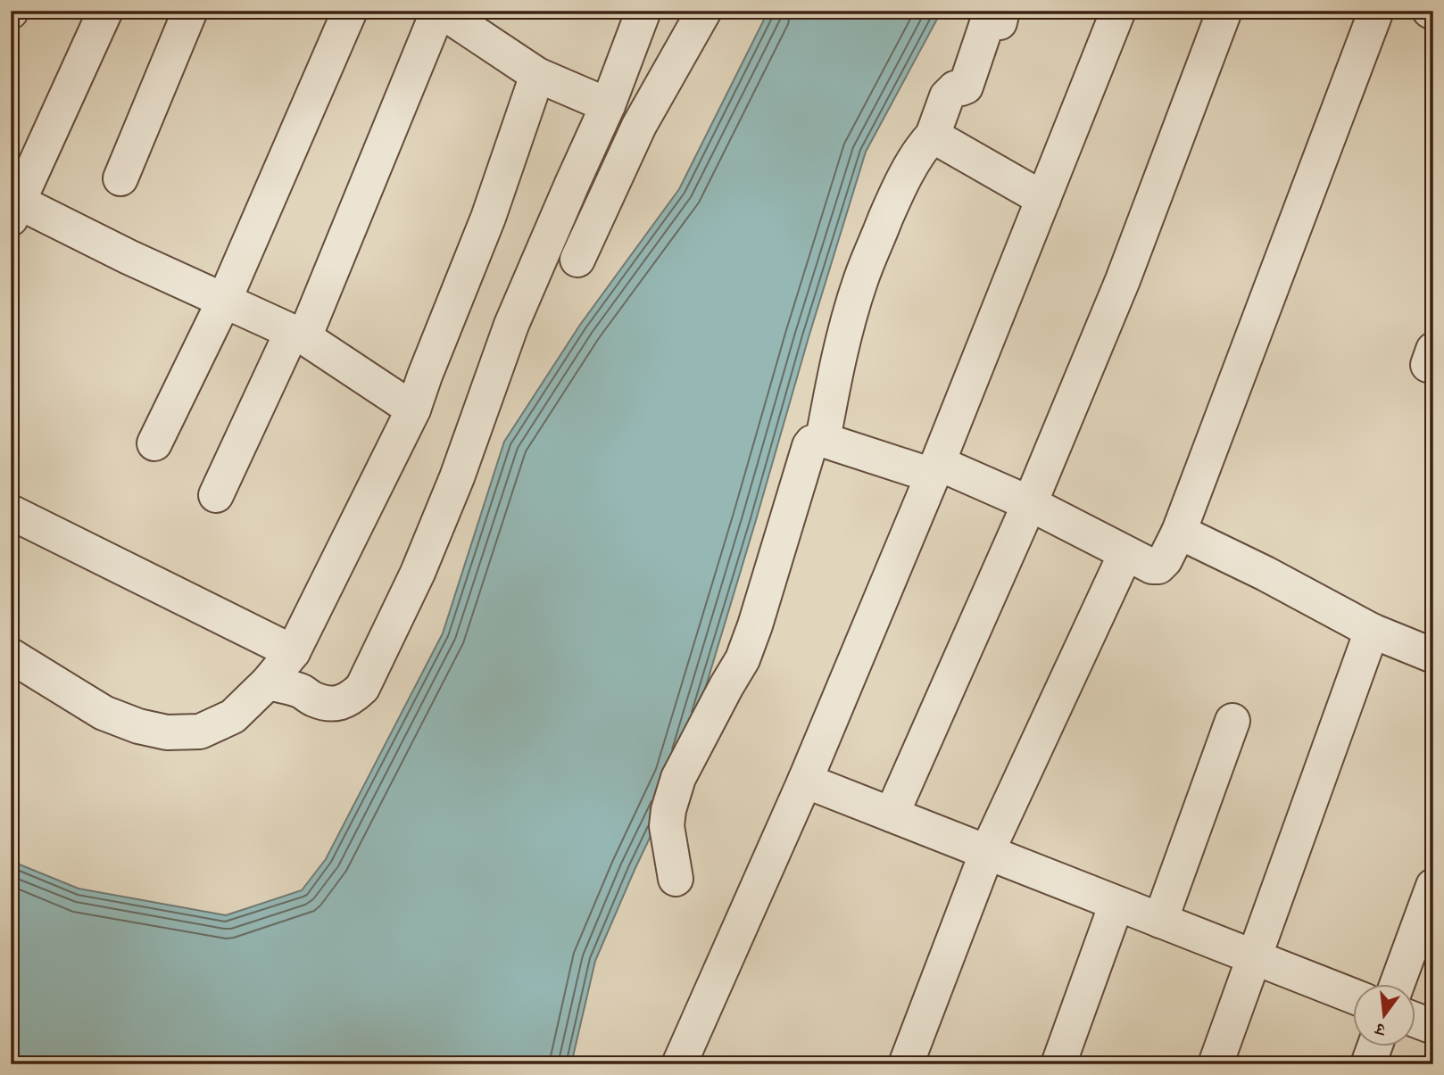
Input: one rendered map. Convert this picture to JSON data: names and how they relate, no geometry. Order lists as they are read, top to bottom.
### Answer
{
  "north": "bottom"
}
